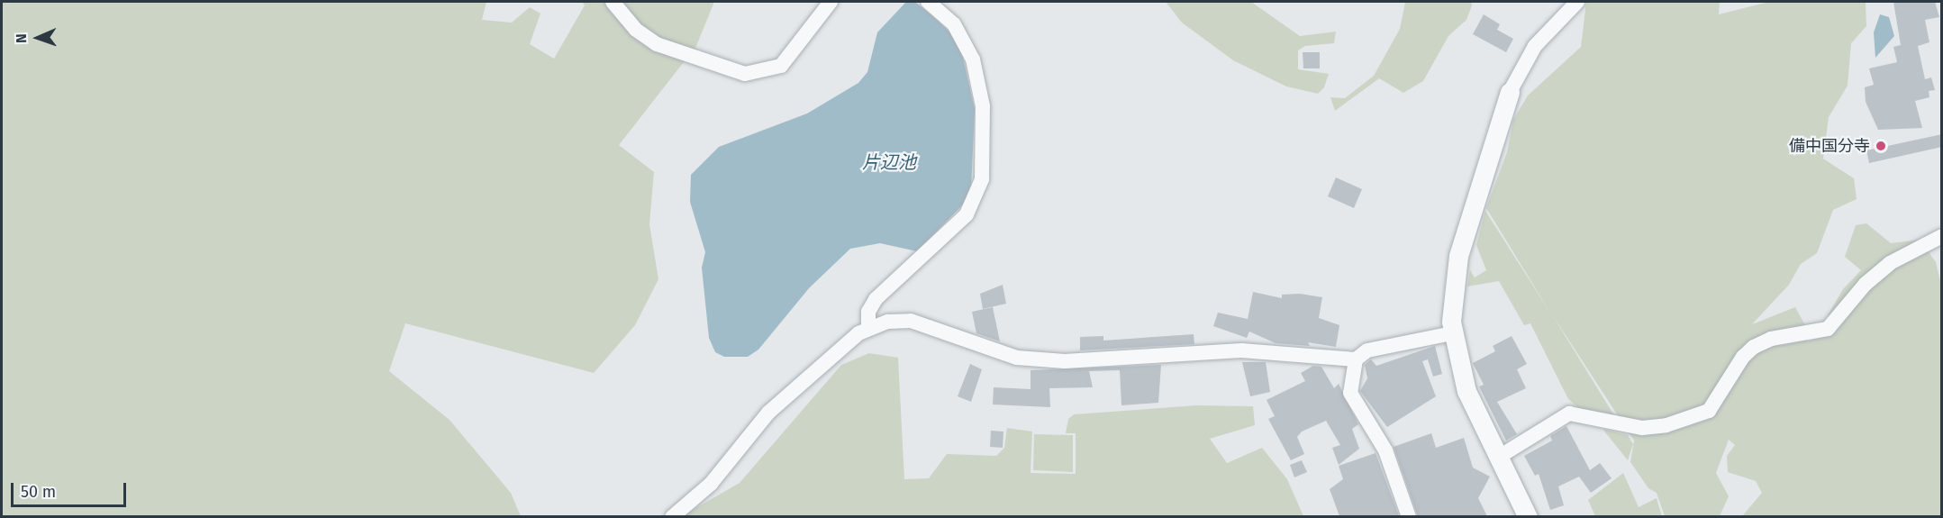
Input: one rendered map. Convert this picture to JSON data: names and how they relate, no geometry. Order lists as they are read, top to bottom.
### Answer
{
  "water": ["片辺池"],
  "places": ["備中国分寺"],
  "scale_bar": "50 m",
  "north": "left"
}
